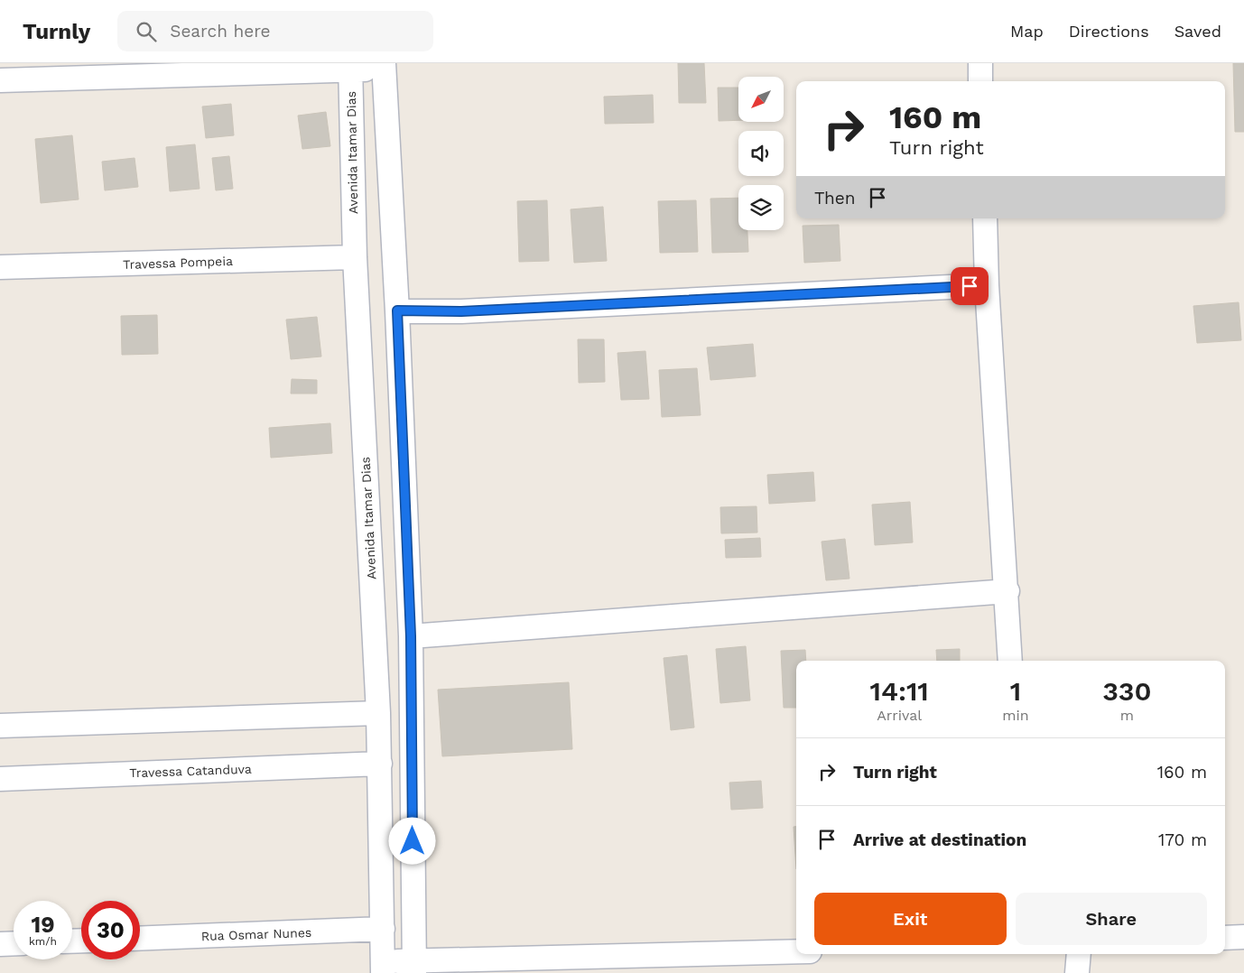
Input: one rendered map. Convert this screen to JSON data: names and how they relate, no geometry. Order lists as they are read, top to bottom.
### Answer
{
  "streets": {
    "street": [
      "Avenida Itamar Dias",
      "Travessa Pompeia",
      "Travessa Catanduva",
      "Rua Osmar Nunes"
    ]
  },
  "crossings": [
    ["Avenida Itamar Dias", "Travessa Pompeia"],
    ["Avenida Itamar Dias", "Travessa Catanduva"],
    ["Avenida Itamar Dias", "Rua Osmar Nunes"]
  ],
  "north": "bottom left",
  "page": {
    "header": "Turnly",
    "search": "Search here",
    "nav": ["Map", "Directions", "Saved"],
    "turn": ["160 m", "Turn right"],
    "then": "Then",
    "eta": [
      "14:11",
      "Arrival",
      "1",
      "min",
      "330",
      "m"
    ],
    "list": [
      {
        "name": "Turn right",
        "value": "160 m"
      },
      {
        "name": "Arrive at destination",
        "value": "170 m"
      }
    ],
    "buttons": ["Exit", "Share"],
    "speed": "19 km/h",
    "limit": "30"
  }
}
